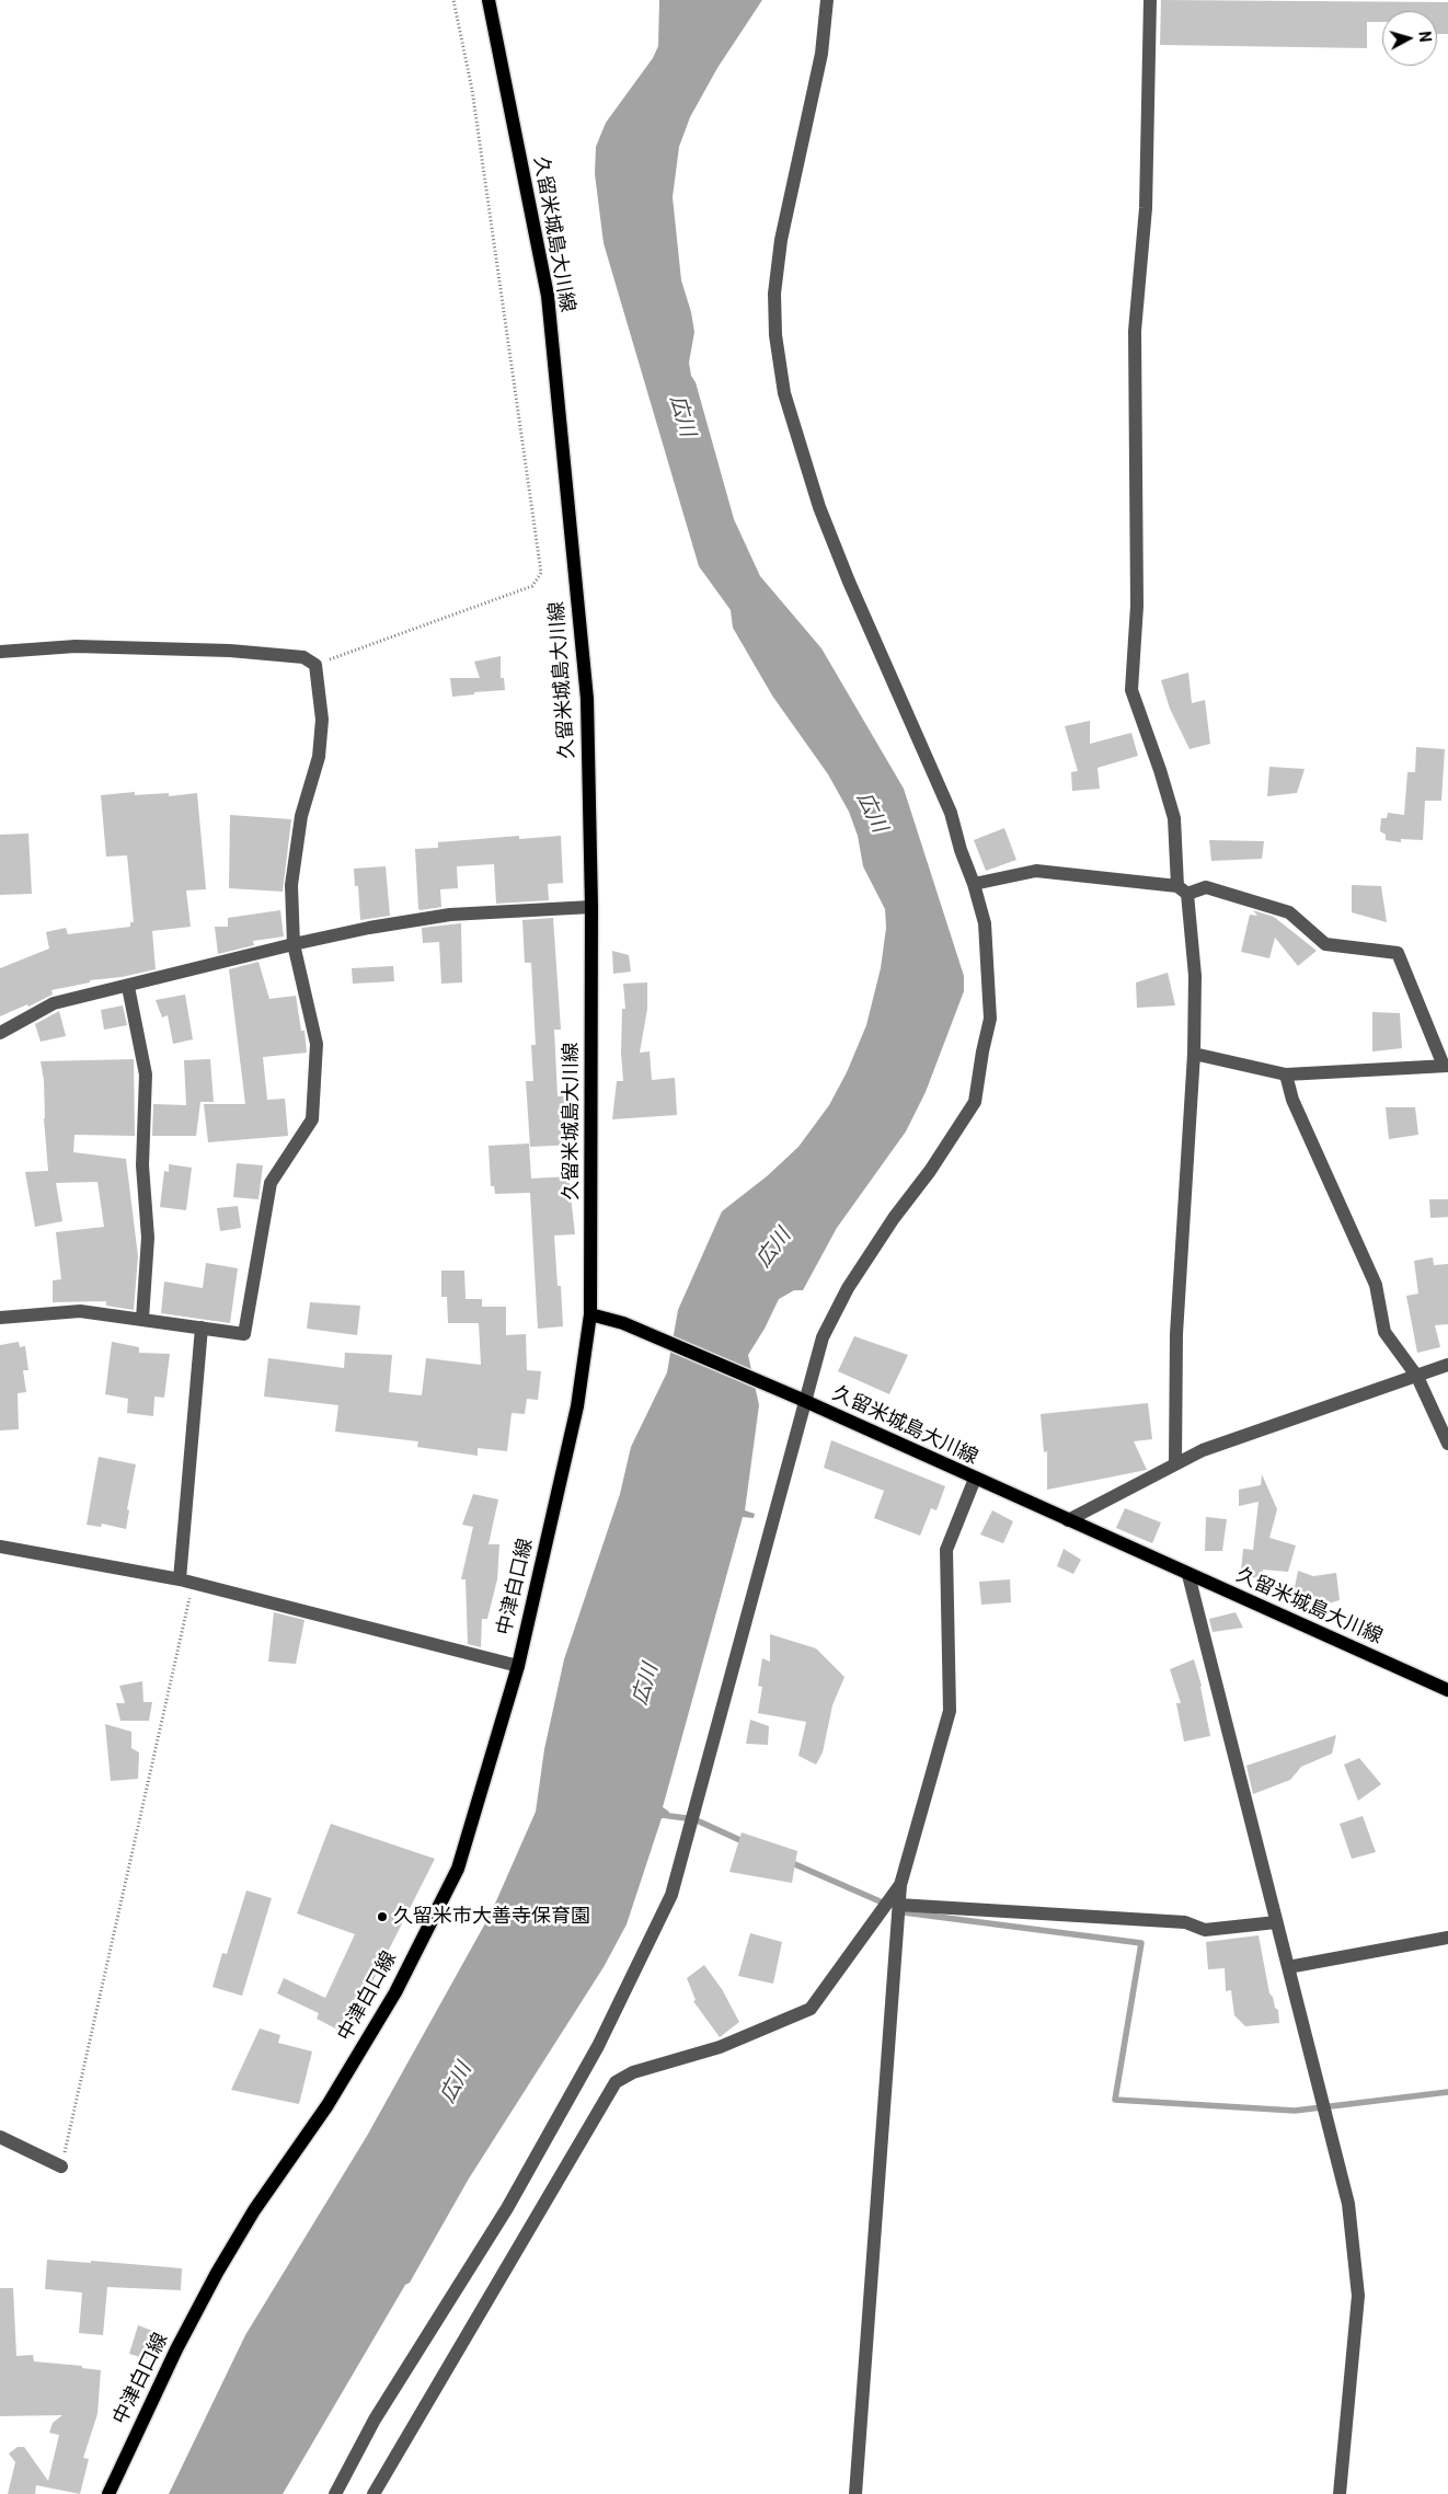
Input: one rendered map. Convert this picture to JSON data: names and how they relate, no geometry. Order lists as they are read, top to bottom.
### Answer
{
  "streets": {
    "main road": ["久留米城島大川線", "中津白口線"]
  },
  "crossings": [
    ["久留米城島大川線", "中津白口線"]
  ],
  "water": ["広川"],
  "places": ["久留米市大善寺保育園"],
  "north": "right"
}
